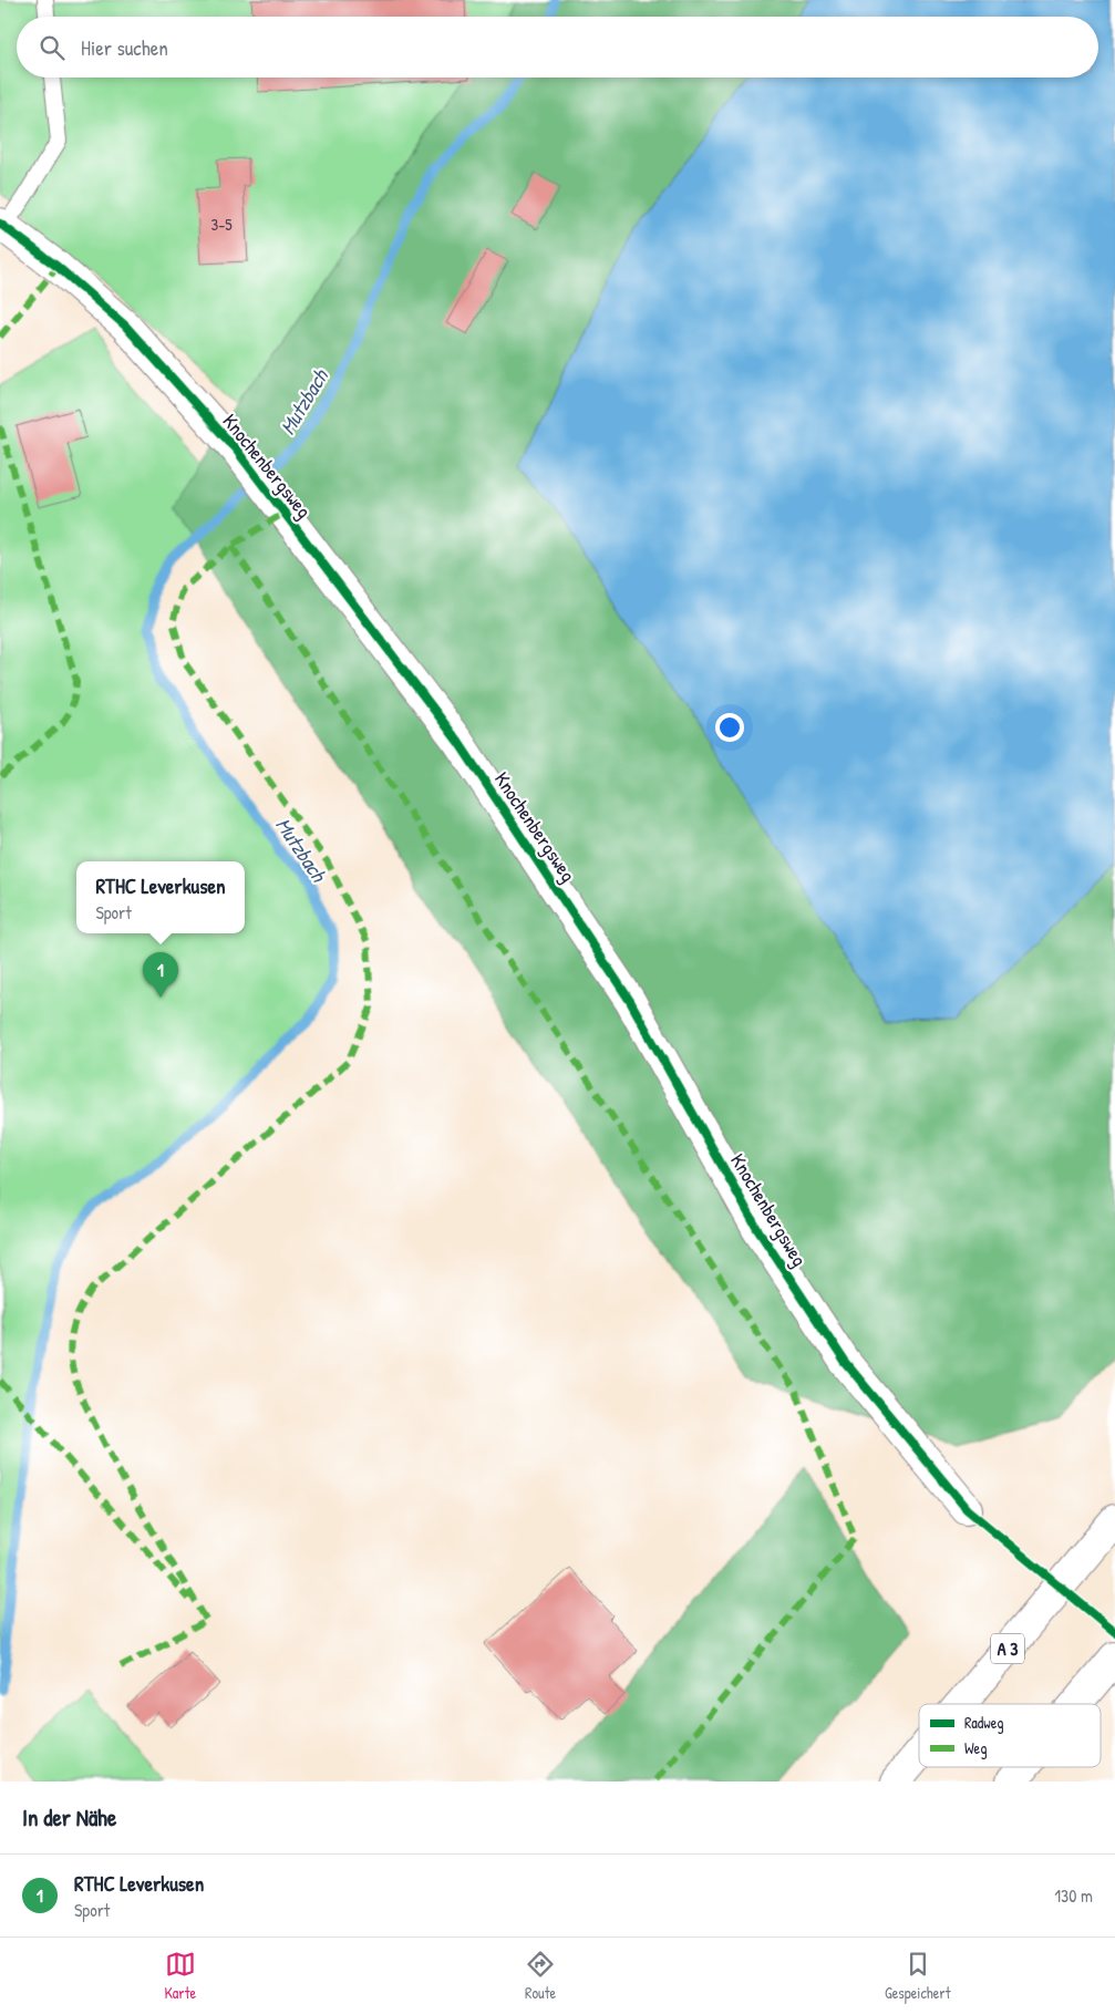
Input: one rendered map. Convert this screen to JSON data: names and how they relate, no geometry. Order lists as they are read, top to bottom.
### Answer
{
  "streets": {
    "main road": ["Knochenbergsweg", "A 3"]
  },
  "water": ["Mutzbach"],
  "house_numbers": ["3-5"],
  "legend": ["Radweg", "Weg"],
  "page": {
    "search": "Hier suchen",
    "popup": ["RTHC Leverkusen", "Sport"],
    "pins": "1",
    "heading": "In der Nähe",
    "list": [
      {
        "mark": "1",
        "name": "RTHC Leverkusen",
        "note": "Sport",
        "value": "130 m"
      }
    ],
    "nav": ["Karte", "Route", "Gespeichert"]
  }
}
